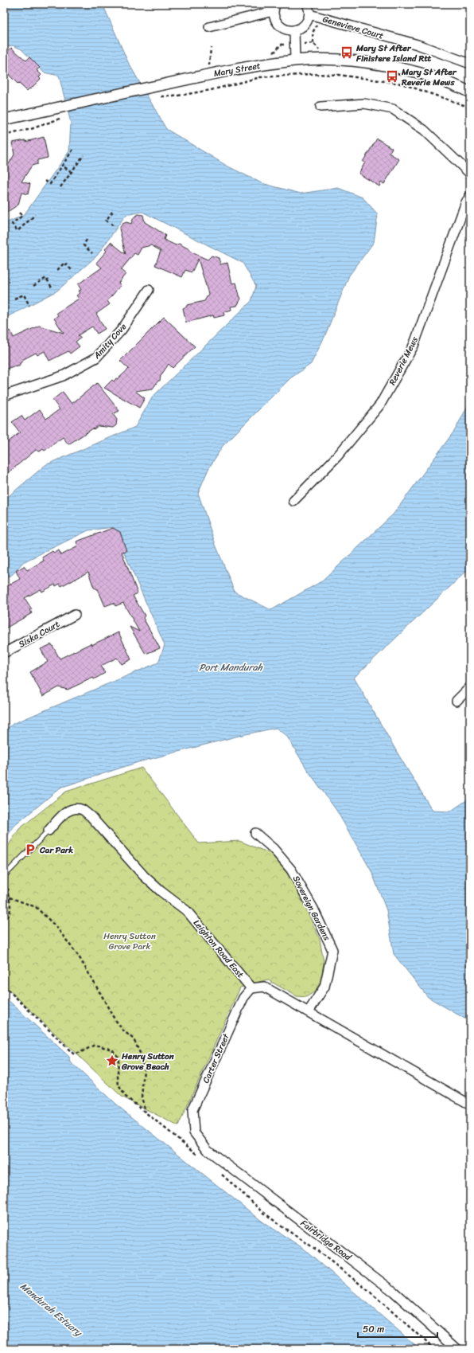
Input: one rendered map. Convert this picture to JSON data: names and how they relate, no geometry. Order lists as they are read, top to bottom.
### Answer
{
  "streets": {
    "street": [
      "Genevieve Court",
      "Mary Street",
      "Amity Cove",
      "Reverie Mews",
      "Siska Court",
      "Sovereign Gardens",
      "Leighton Road East",
      "Carter Street",
      "Fairbridge Road"
    ]
  },
  "crossings": [
    ["Leighton Road East", "Carter Street"],
    ["Carter Street", "Fairbridge Road"]
  ],
  "water": ["Port Mandurah", "Mandurah Estuary"],
  "parks": ["Henry Sutton Grove Park"],
  "places": {
    "bus stop": ["Mary St After Finistere Island Rtt", "Mary St After Reverie Mews"],
    "parking": ["Car Park"],
    "place": ["Henry Sutton Grove Beach"]
  },
  "scale_bar": "50 m"
}
